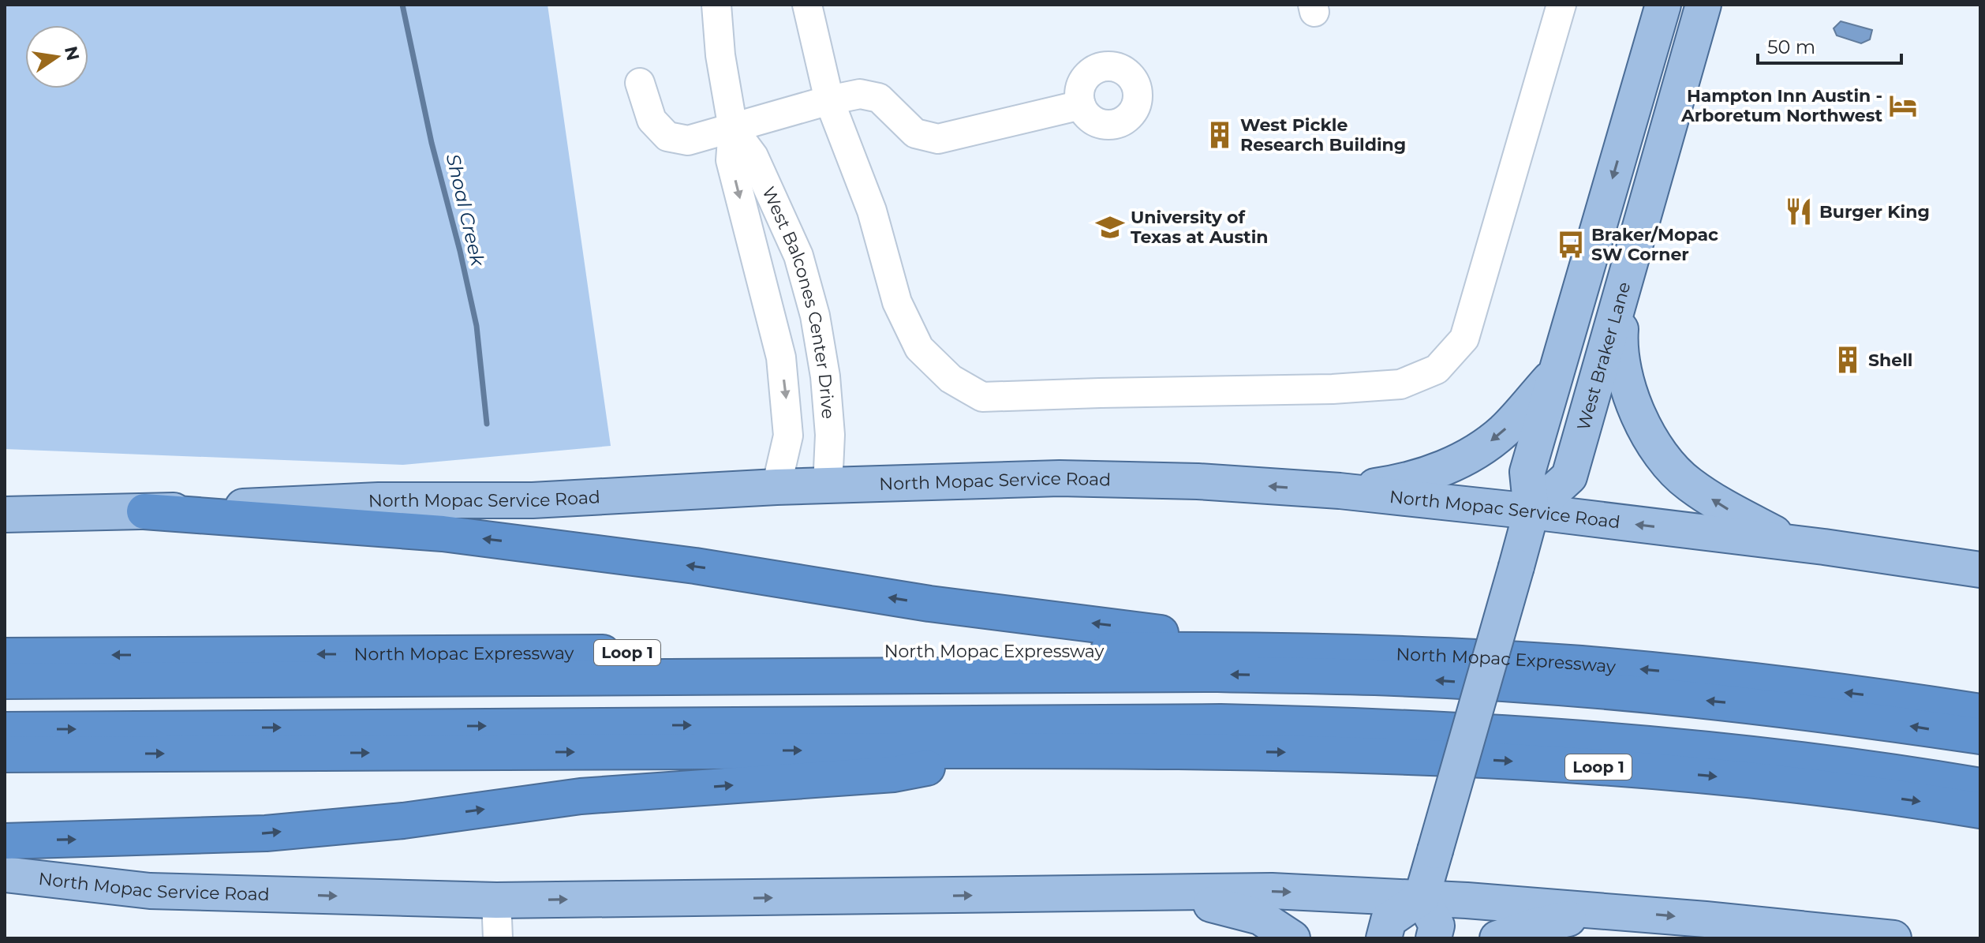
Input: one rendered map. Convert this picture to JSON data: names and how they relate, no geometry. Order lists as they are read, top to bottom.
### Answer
{
  "streets": {
    "highway": ["North Mopac Expressway", "Loop 1"],
    "main road": ["West Braker Lane", "North Mopac Service Road"],
    "street": ["West Balcones Center Drive"]
  },
  "crossings": [
    ["West Balcones Center Drive", "North Mopac Service Road"],
    ["West Braker Lane", "North Mopac Service Road"]
  ],
  "water": ["Shoal Creek"],
  "places": {
    "hotel": ["Hampton Inn Austin - Arboretum Northwest"],
    "building": ["West Pickle Research Building", "Shell"],
    "restaurant": ["Burger King"],
    "school or university": ["University of Texas at Austin"],
    "bus stop": ["Braker/Mopac SW Corner"]
  },
  "scale_bar": "50 m",
  "north": "right"
}
